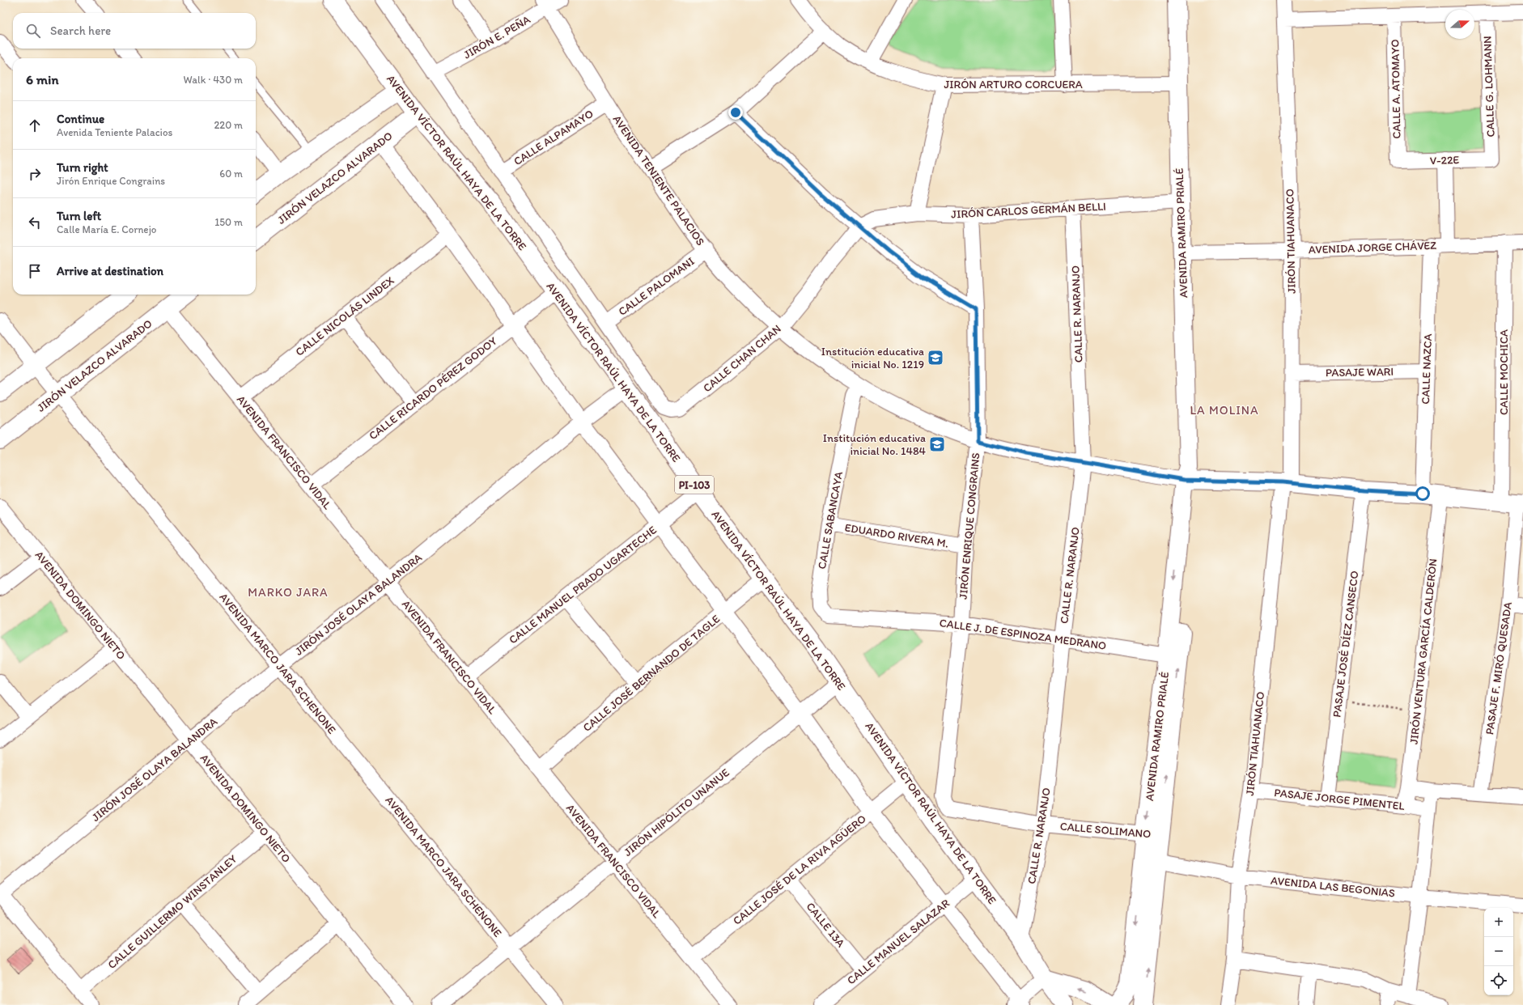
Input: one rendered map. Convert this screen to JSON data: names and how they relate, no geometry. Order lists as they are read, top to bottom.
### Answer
{
  "streets": {
    "street": [
      "JIRÓN E. PEÑA",
      "JIRÓN ARTURO CORCUERA",
      "CALLE G. LOHMANN",
      "CALLE A. ATOMAYO",
      "CALLE ALPAMAYO",
      "V-22E",
      "AVENIDA VÍCTOR RAÚL HAYA DE LA TORRE",
      "JIRÓN VELAZCO ALVARADO",
      "AVENIDA TENIENTE PALACIOS",
      "JIRÓN CARLOS GERMÁN BELLI",
      "AVENIDA RAMIRO PRIALÉ",
      "JIRÓN TIAHUANACO",
      "AVENIDA JORGE CHÁVEZ",
      "CALLE PALOMANI",
      "CALLE R. NARANJO",
      "CALLE NICOLÁS LINDEX",
      "CALLE CHAN CHAN",
      "CALLE NAZCA",
      "PASAJE WARI",
      "CALLE MOCHICA",
      "CALLE RICARDO PÉREZ GODOY",
      "AVENIDA FRANCISCO VIDAL",
      "PI-103",
      "CALLE SABANCAYA",
      "JIRÓN ENRIQUE CONGRAINS",
      "EDUARDO RIVERA M.",
      "CALLE MANUEL PRADO UGARTECHE",
      "JIRÓN JOSÉ OLAYA BALANDRA",
      "AVENIDA DOMINGO NIETO",
      "CALLE J. DE ESPINOZA MEDRANO",
      "PASAJE JOSÉ DÍEZ CANSECO",
      "JIRÓN VENTURA GARCÍA CALDERÓN",
      "AVENIDA MARCO JARA SCHENONE",
      "PASAJE F. MIRÓ QUESADA",
      "CALLE JOSÉ BERNANDO DE TAGLE",
      "PASAJE JORGE PIMENTEL",
      "JIRÓN HIPÓLITO UNANUE",
      "CALLE SOLIMANO",
      "CALLE JOSÉ DE LA RIVA AGÜERO",
      "AVENIDA LAS BEGONIAS",
      "CALLE GUILLERMO WINSTANLEY",
      "CALLE 13A",
      "CALLE MANUEL SALAZAR"
    ]
  },
  "crossings": [
    ["JIRÓN E. PEÑA", "AVENIDA TENIENTE PALACIOS"],
    ["JIRÓN ARTURO CORCUERA", "AVENIDA RAMIRO PRIALÉ"],
    ["CALLE G. LOHMANN", "V-22E"],
    ["CALLE A. ATOMAYO", "V-22E"],
    ["CALLE ALPAMAYO", "AVENIDA TENIENTE PALACIOS"],
    ["AVENIDA VÍCTOR RAÚL HAYA DE LA TORRE", "JIRÓN VELAZCO ALVARADO"],
    ["AVENIDA VÍCTOR RAÚL HAYA DE LA TORRE", "CALLE R. NARANJO"],
    ["AVENIDA VÍCTOR RAÚL HAYA DE LA TORRE", "CALLE RICARDO PÉREZ GODOY"],
    ["AVENIDA VÍCTOR RAÚL HAYA DE LA TORRE", "CALLE MANUEL PRADO UGARTECHE"],
    ["AVENIDA VÍCTOR RAÚL HAYA DE LA TORRE", "JIRÓN JOSÉ OLAYA BALANDRA"],
    ["AVENIDA VÍCTOR RAÚL HAYA DE LA TORRE", "CALLE JOSÉ BERNANDO DE TAGLE"],
    ["AVENIDA VÍCTOR RAÚL HAYA DE LA TORRE", "JIRÓN HIPÓLITO UNANUE"],
    ["AVENIDA VÍCTOR RAÚL HAYA DE LA TORRE", "CALLE JOSÉ DE LA RIVA AGÜERO"],
    ["AVENIDA VÍCTOR RAÚL HAYA DE LA TORRE", "CALLE MANUEL SALAZAR"],
    ["JIRÓN VELAZCO ALVARADO", "AVENIDA FRANCISCO VIDAL"],
    ["JIRÓN VELAZCO ALVARADO", "AVENIDA MARCO JARA SCHENONE"],
    ["AVENIDA TENIENTE PALACIOS", "AVENIDA RAMIRO PRIALÉ"],
    ["AVENIDA TENIENTE PALACIOS", "JIRÓN TIAHUANACO"],
    ["AVENIDA TENIENTE PALACIOS", "CALLE PALOMANI"],
    ["AVENIDA TENIENTE PALACIOS", "CALLE R. NARANJO"],
    ["AVENIDA TENIENTE PALACIOS", "CALLE CHAN CHAN"],
    ["AVENIDA TENIENTE PALACIOS", "CALLE NAZCA"],
    ["AVENIDA TENIENTE PALACIOS", "CALLE MOCHICA"],
    ["AVENIDA TENIENTE PALACIOS", "CALLE SABANCAYA"],
    ["AVENIDA TENIENTE PALACIOS", "JIRÓN ENRIQUE CONGRAINS"],
    ["AVENIDA TENIENTE PALACIOS", "PASAJE JOSÉ DÍEZ CANSECO"],
    ["AVENIDA TENIENTE PALACIOS", "JIRÓN VENTURA GARCÍA CALDERÓN"],
    ["AVENIDA TENIENTE PALACIOS", "PASAJE F. MIRÓ QUESADA"],
    ["JIRÓN CARLOS GERMÁN BELLI", "AVENIDA RAMIRO PRIALÉ"],
    ["JIRÓN CARLOS GERMÁN BELLI", "CALLE R. NARANJO"],
    ["JIRÓN CARLOS GERMÁN BELLI", "CALLE CHAN CHAN"],
    ["JIRÓN CARLOS GERMÁN BELLI", "JIRÓN ENRIQUE CONGRAINS"],
    ["AVENIDA RAMIRO PRIALÉ", "AVENIDA JORGE CHÁVEZ"],
    ["AVENIDA RAMIRO PRIALÉ", "CALLE J. DE ESPINOZA MEDRANO"],
    ["AVENIDA RAMIRO PRIALÉ", "CALLE SOLIMANO"],
    ["AVENIDA RAMIRO PRIALÉ", "AVENIDA LAS BEGONIAS"],
    ["JIRÓN TIAHUANACO", "AVENIDA JORGE CHÁVEZ"],
    ["JIRÓN TIAHUANACO", "PASAJE WARI"],
    ["JIRÓN TIAHUANACO", "PASAJE JORGE PIMENTEL"],
    ["JIRÓN TIAHUANACO", "AVENIDA LAS BEGONIAS"],
    ["AVENIDA JORGE CHÁVEZ", "CALLE NAZCA"],
    ["AVENIDA JORGE CHÁVEZ", "CALLE MOCHICA"],
    ["CALLE PALOMANI", "CALLE CHAN CHAN"],
    ["CALLE R. NARANJO", "CALLE J. DE ESPINOZA MEDRANO"],
    ["CALLE R. NARANJO", "CALLE SOLIMANO"],
    ["CALLE NICOLÁS LINDEX", "AVENIDA FRANCISCO VIDAL"],
    ["CALLE NAZCA", "PASAJE WARI"],
    ["CALLE MOCHICA", "PASAJE F. MIRÓ QUESADA"],
    ["CALLE RICARDO PÉREZ GODOY", "AVENIDA FRANCISCO VIDAL"],
    ["AVENIDA FRANCISCO VIDAL", "CALLE MANUEL PRADO UGARTECHE"],
    ["AVENIDA FRANCISCO VIDAL", "JIRÓN JOSÉ OLAYA BALANDRA"],
    ["AVENIDA FRANCISCO VIDAL", "CALLE JOSÉ BERNANDO DE TAGLE"],
    ["AVENIDA FRANCISCO VIDAL", "JIRÓN HIPÓLITO UNANUE"],
    ["AVENIDA FRANCISCO VIDAL", "CALLE JOSÉ DE LA RIVA AGÜERO"],
    ["CALLE SABANCAYA", "EDUARDO RIVERA M."],
    ["CALLE SABANCAYA", "CALLE J. DE ESPINOZA MEDRANO"],
    ["JIRÓN ENRIQUE CONGRAINS", "EDUARDO RIVERA M."],
    ["JIRÓN ENRIQUE CONGRAINS", "CALLE J. DE ESPINOZA MEDRANO"],
    ["JIRÓN ENRIQUE CONGRAINS", "CALLE SOLIMANO"],
    ["JIRÓN JOSÉ OLAYA BALANDRA", "AVENIDA DOMINGO NIETO"],
    ["JIRÓN JOSÉ OLAYA BALANDRA", "AVENIDA MARCO JARA SCHENONE"],
    ["AVENIDA DOMINGO NIETO", "CALLE GUILLERMO WINSTANLEY"],
    ["PASAJE JOSÉ DÍEZ CANSECO", "PASAJE JORGE PIMENTEL"],
    ["JIRÓN VENTURA GARCÍA CALDERÓN", "PASAJE JORGE PIMENTEL"],
    ["AVENIDA MARCO JARA SCHENONE", "JIRÓN HIPÓLITO UNANUE"],
    ["PASAJE F. MIRÓ QUESADA", "PASAJE JORGE PIMENTEL"],
    ["CALLE JOSÉ DE LA RIVA AGÜERO", "CALLE 13A"],
    ["CALLE 13A", "CALLE MANUEL SALAZAR"]
  ],
  "districts": ["LA MOLINA", "MARKO JARA"],
  "places": {
    "school or university": ["Institución educativa inicial No. 1219", "Institución educativa inicial No. 1484"]
  },
  "north": "right",
  "page": {
    "search": "Search here",
    "heading": ["6 min", "Walk · 430 m"],
    "list": [
      ["Continue", "Avenida Teniente Palacios", "220 m"],
      ["Turn right", "Jirón Enrique Congrains", "60 m"],
      ["Turn left", "Calle María E. Cornejo", "150 m"],
      "Arrive at destination"
    ],
    "map_buttons": ["+", "−"]
  }
}
